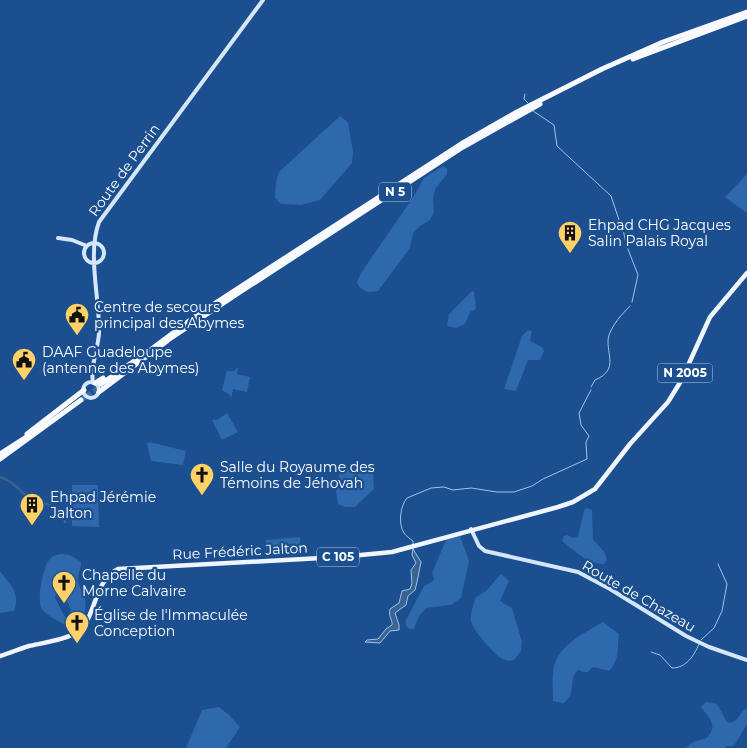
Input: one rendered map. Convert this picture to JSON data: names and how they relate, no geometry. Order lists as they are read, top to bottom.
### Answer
{
  "streets": {
    "highway": ["N 5"],
    "main road": [
      "Route de Perrin",
      "N 2005",
      "Rue Frédéric Jalton",
      "C 105",
      "Route de Chazeau"
    ]
  },
  "crossings": [
    ["Route de Perrin", "N 5"],
    ["N 2005", "Rue Frédéric Jalton"],
    ["N 2005", "Route de Chazeau"],
    ["Rue Frédéric Jalton", "Route de Chazeau"]
  ],
  "places": {
    "building": ["Ehpad CHG Jacques Salin Palais Royal", "Ehpad Jérémie Jalton"],
    "public building": ["Centre de secours principal des Abymes", "DAAF Guadeloupe (antenne des Abymes)"],
    "church": ["Salle du Royaume des Témoins de Jéhovah", "Chapelle du Morne Calvaire", "Église de l'Immaculée Conception"]
  }
}
